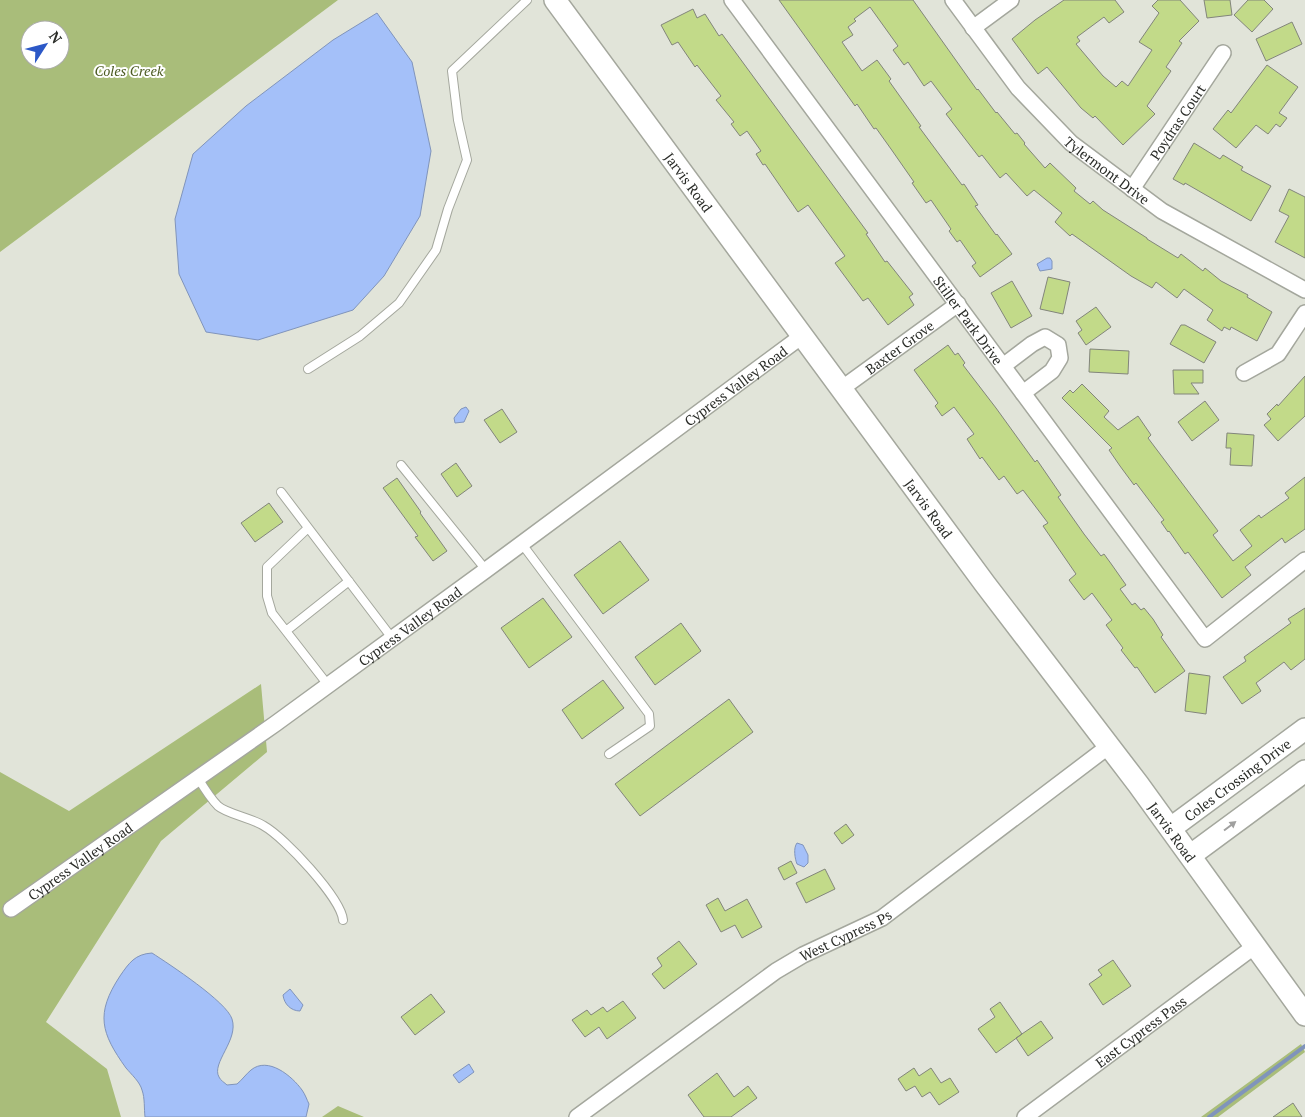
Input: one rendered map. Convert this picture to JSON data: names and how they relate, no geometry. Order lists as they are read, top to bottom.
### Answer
{
  "streets": {
    "street": [
      "Poydras Court",
      "Tylermont Drive",
      "Jarvis Road",
      "Stiller Park Drive",
      "Baxter Grove",
      "Cypress Valley Road",
      "Coles Crossing Drive",
      "West Cypress Ps",
      "East Cypress Pass"
    ]
  },
  "crossings": [
    ["Poydras Court", "Tylermont Drive"],
    ["Jarvis Road", "Baxter Grove"],
    ["Jarvis Road", "Cypress Valley Road"],
    ["Jarvis Road", "Coles Crossing Drive"],
    ["Jarvis Road", "West Cypress Ps"],
    ["Jarvis Road", "East Cypress Pass"],
    ["Stiller Park Drive", "Baxter Grove"]
  ],
  "parks": ["Coles Creek"],
  "north": "top right"
}
